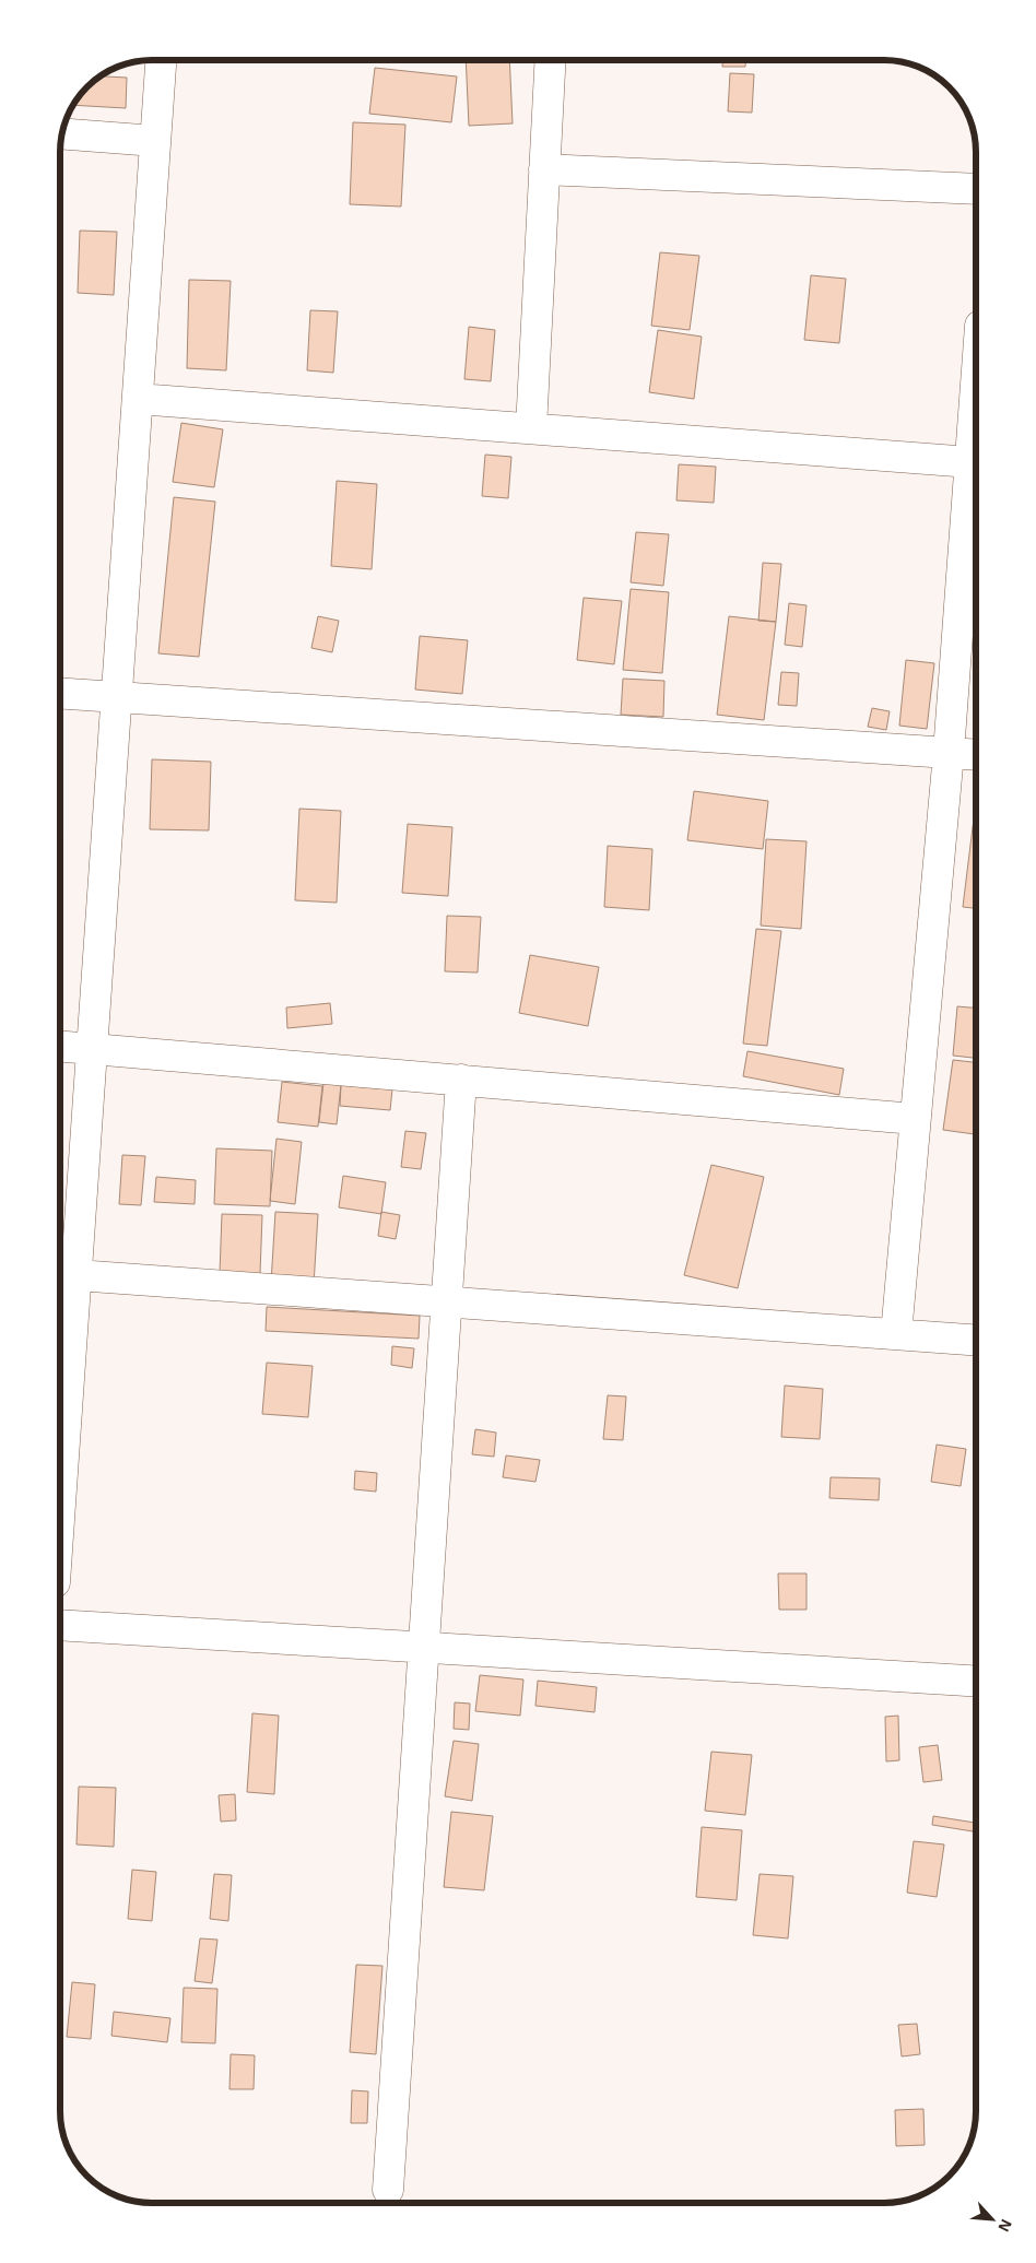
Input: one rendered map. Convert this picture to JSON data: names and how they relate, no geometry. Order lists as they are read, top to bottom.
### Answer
{
  "north": "bottom right"
}
